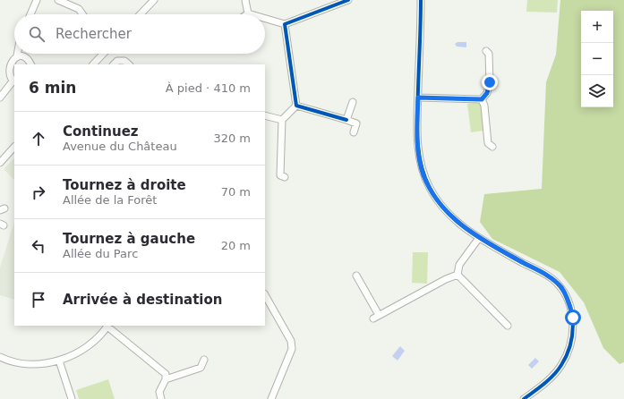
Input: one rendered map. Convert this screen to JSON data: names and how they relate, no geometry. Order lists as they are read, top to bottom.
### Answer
{
  "page": {
    "map_buttons": ["+", "−"],
    "search": "Rechercher",
    "heading": ["6 min", "À pied · 410 m"],
    "list": [
      ["Continuez", "Avenue du Château", "320 m"],
      ["Tournez à droite", "Allée de la Forêt", "70 m"],
      ["Tournez à gauche", "Allée du Parc", "20 m"],
      "Arrivée à destination"
    ]
  }
}
